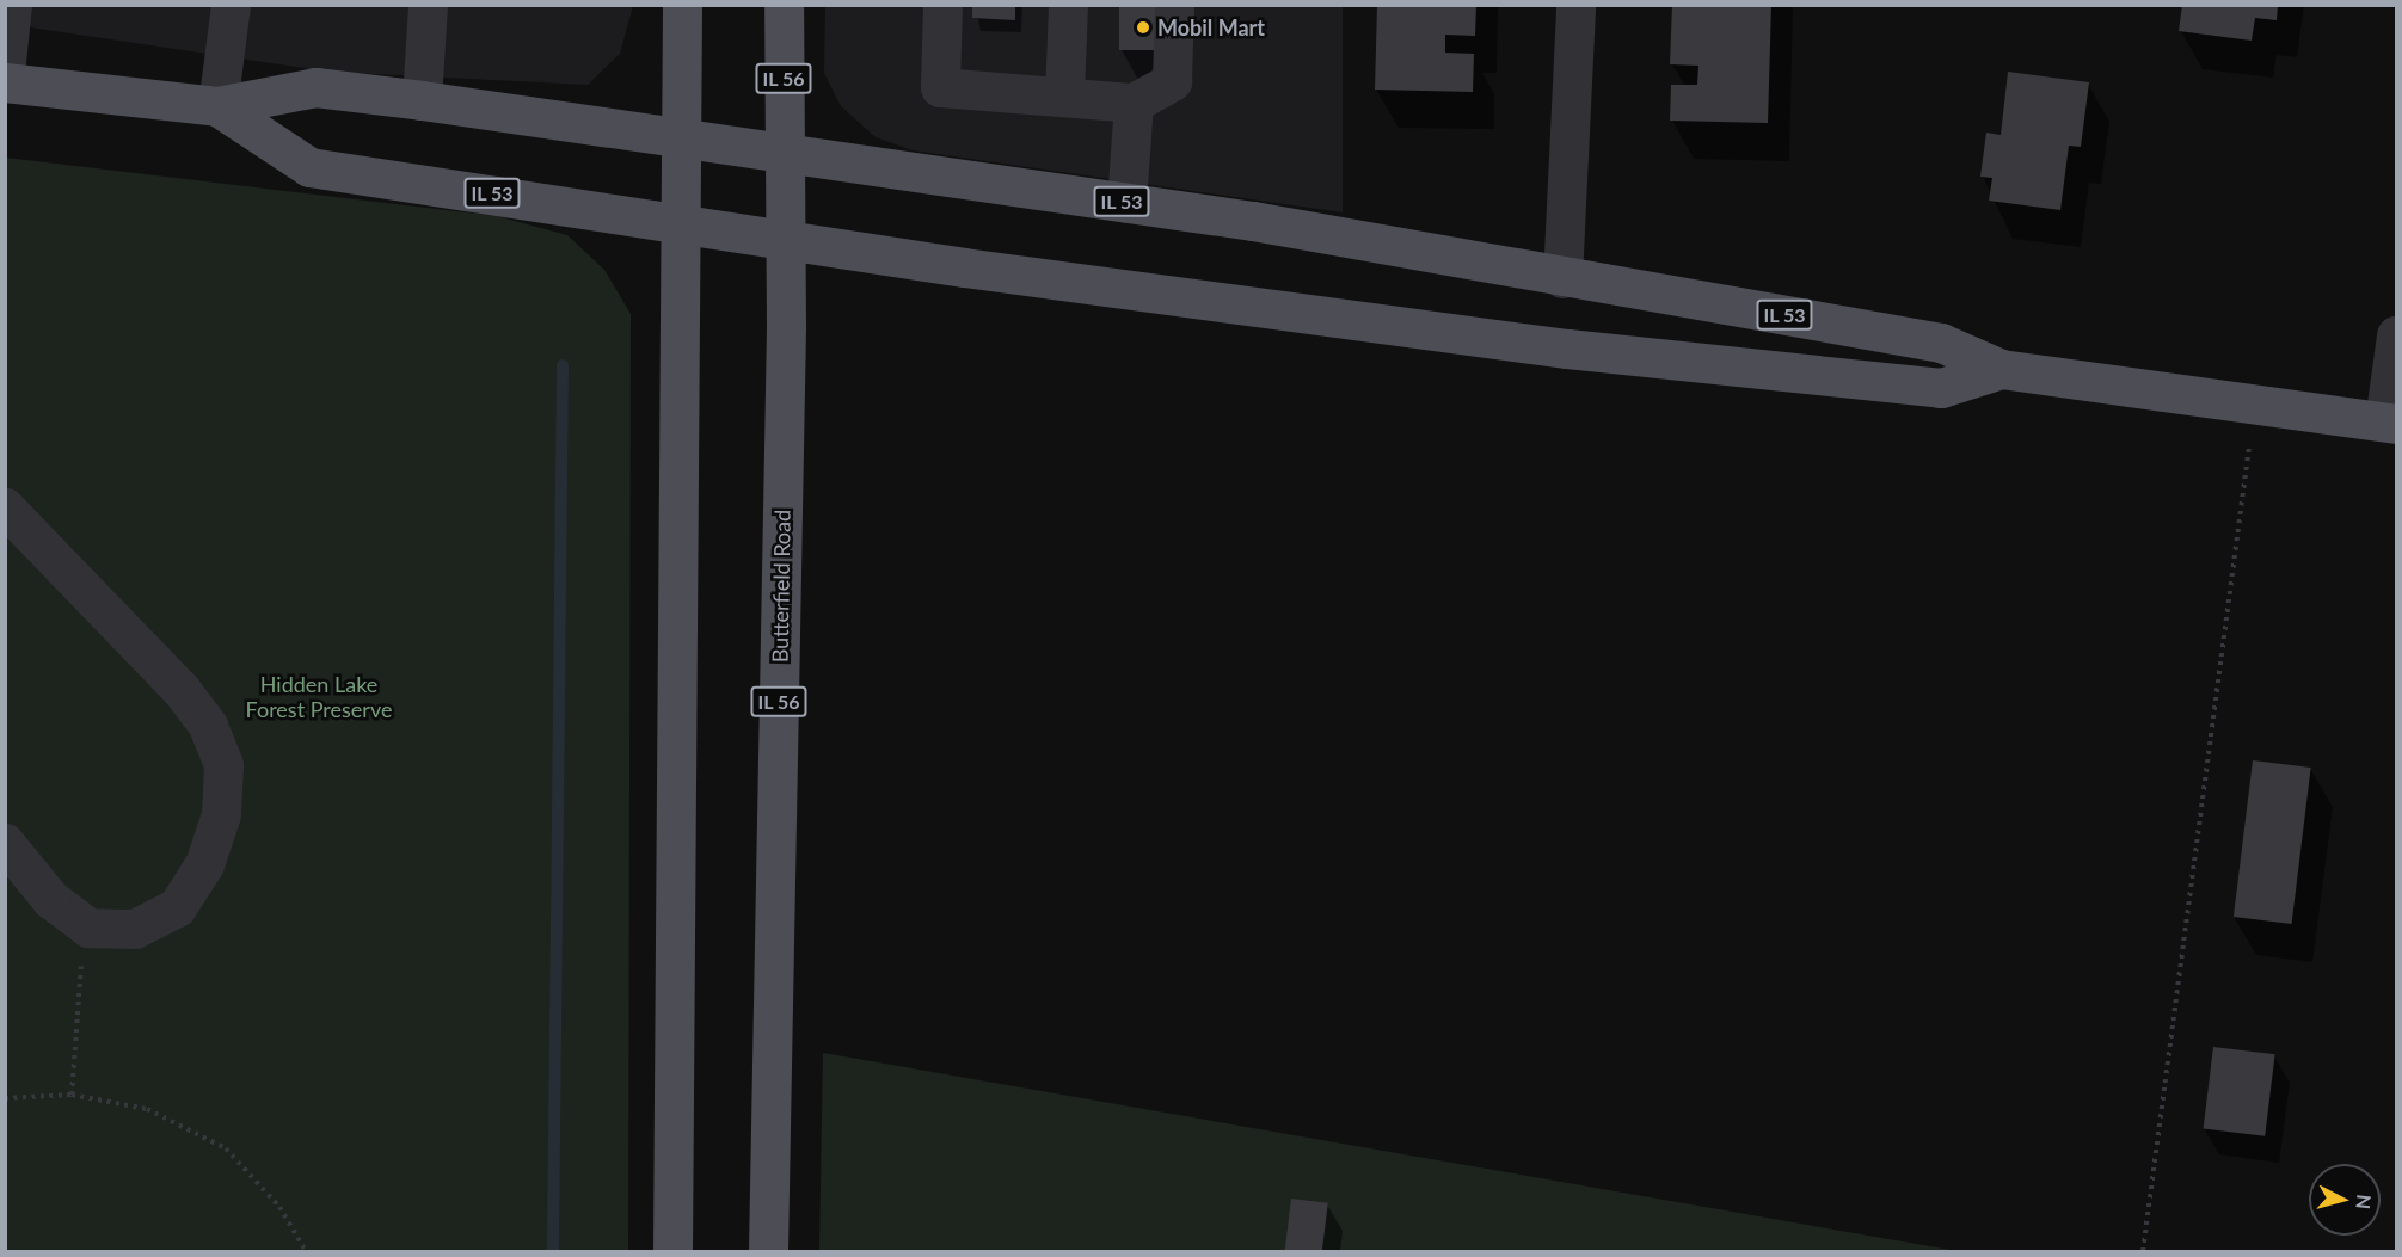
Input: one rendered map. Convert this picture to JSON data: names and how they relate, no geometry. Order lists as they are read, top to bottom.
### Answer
{
  "streets": {
    "main road": ["IL 56", "IL 53", "Butterfield Road"]
  },
  "crossings": [
    ["IL 53", "Butterfield Road"]
  ],
  "parks": ["Hidden Lake Forest Preserve"],
  "places": ["Mobil Mart"],
  "north": "right"
}
